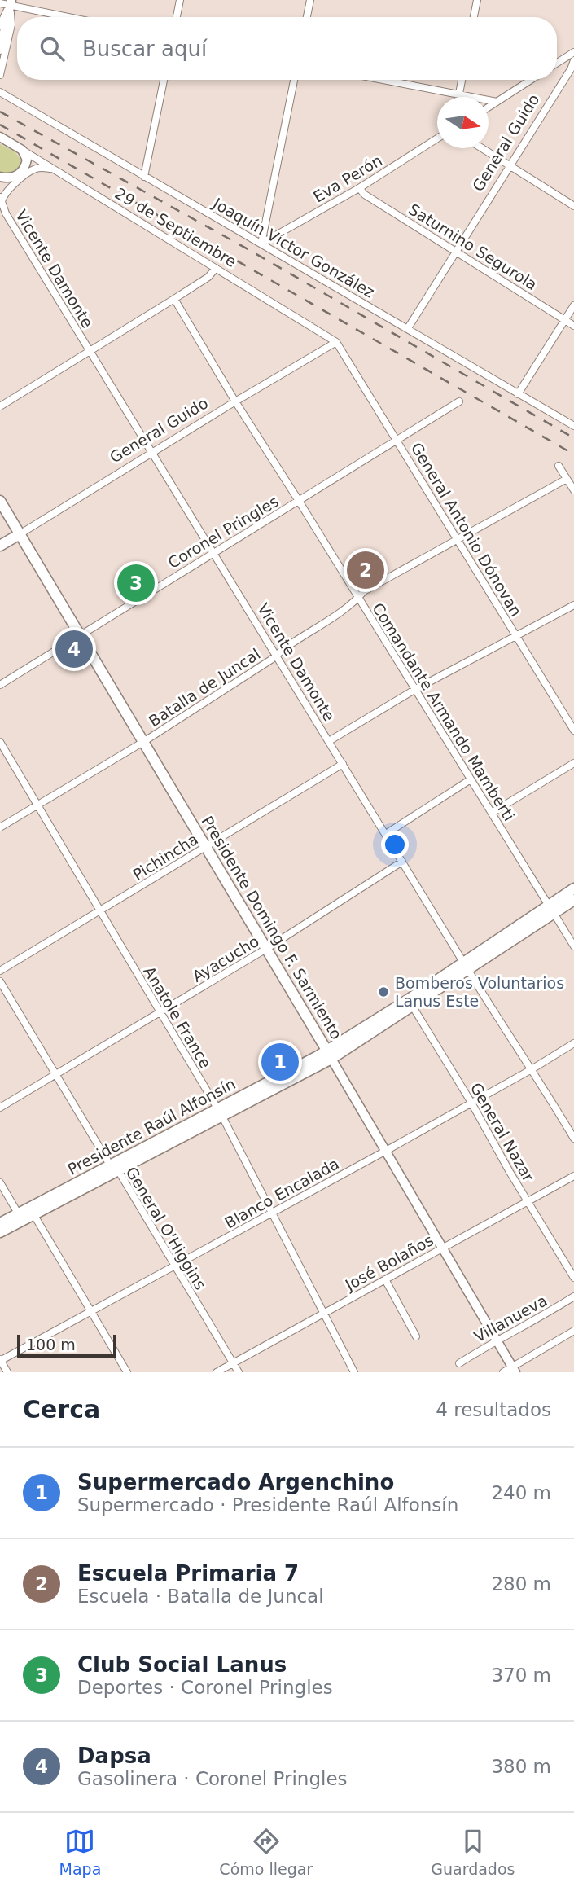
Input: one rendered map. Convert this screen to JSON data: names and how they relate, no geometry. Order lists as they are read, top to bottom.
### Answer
{
  "streets": {
    "main road": ["General Guido", "Presidente Domingo F. Sarmiento", "Presidente Raúl Alfonsín"],
    "street": [
      "Eva Perón",
      "29 de Septiembre",
      "Saturnino Segurola",
      "Joaquín Víctor González",
      "Vicente Damonte",
      "General Antonio Dónovan",
      "Coronel Pringles",
      "Batalla de Juncal",
      "Comandante Armando Mamberti",
      "Pichincha",
      "Ayacucho",
      "Anatole France",
      "General Nazar",
      "Blanco Encalada",
      "General O'Higgins",
      "José Bolaños",
      "Villanueva"
    ]
  },
  "crossings": [
    ["General Guido", "29 de Septiembre"],
    ["General Guido", "Saturnino Segurola"],
    ["General Guido", "Joaquín Víctor González"],
    ["General Guido", "Vicente Damonte"],
    ["General Guido", "General Antonio Dónovan"],
    ["General Guido", "Comandante Armando Mamberti"],
    ["General Guido", "Presidente Domingo F. Sarmiento"],
    ["Eva Perón", "Saturnino Segurola"],
    ["Eva Perón", "Joaquín Víctor González"],
    ["29 de Septiembre", "General Antonio Dónovan"],
    ["Vicente Damonte", "Coronel Pringles"],
    ["Vicente Damonte", "Batalla de Juncal"],
    ["Vicente Damonte", "Pichincha"],
    ["Vicente Damonte", "Ayacucho"],
    ["Vicente Damonte", "Presidente Raúl Alfonsín"],
    ["Vicente Damonte", "Blanco Encalada"],
    ["General Antonio Dónovan", "Coronel Pringles"],
    ["General Antonio Dónovan", "Batalla de Juncal"],
    ["Coronel Pringles", "Comandante Armando Mamberti"],
    ["Coronel Pringles", "Presidente Domingo F. Sarmiento"],
    ["Batalla de Juncal", "Comandante Armando Mamberti"],
    ["Batalla de Juncal", "Presidente Domingo F. Sarmiento"],
    ["Batalla de Juncal", "Anatole France"],
    ["Comandante Armando Mamberti", "Presidente Raúl Alfonsín"],
    ["Pichincha", "Presidente Domingo F. Sarmiento"],
    ["Pichincha", "Anatole France"],
    ["Presidente Domingo F. Sarmiento", "Ayacucho"],
    ["Presidente Domingo F. Sarmiento", "Presidente Raúl Alfonsín"],
    ["Presidente Domingo F. Sarmiento", "Blanco Encalada"],
    ["Presidente Domingo F. Sarmiento", "José Bolaños"],
    ["Presidente Domingo F. Sarmiento", "Villanueva"],
    ["Ayacucho", "Anatole France"],
    ["Ayacucho", "General O'Higgins"],
    ["Anatole France", "Presidente Raúl Alfonsín"],
    ["Anatole France", "Blanco Encalada"],
    ["Anatole France", "José Bolaños"],
    ["Presidente Raúl Alfonsín", "General Nazar"],
    ["Presidente Raúl Alfonsín", "General O'Higgins"],
    ["General Nazar", "Blanco Encalada"],
    ["General Nazar", "José Bolaños"],
    ["Blanco Encalada", "General O'Higgins"],
    ["General O'Higgins", "José Bolaños"]
  ],
  "places": ["Bomberos Voluntarios Lanus Este"],
  "scale_bar": "100 m",
  "north": "right",
  "page": {
    "search": "Buscar aquí",
    "pins": [
      "2",
      "3",
      "4",
      "1"
    ],
    "scale": "100 m",
    "heading": ["Cerca", "4 resultados"],
    "list": [
      {
        "mark": "1",
        "name": "Supermercado Argenchino",
        "note": "Supermercado · Presidente Raúl Alfonsín",
        "value": "240 m"
      },
      {
        "mark": "2",
        "name": "Escuela Primaria 7",
        "note": "Escuela · Batalla de Juncal",
        "value": "280 m"
      },
      {
        "mark": "3",
        "name": "Club Social Lanus",
        "note": "Deportes · Coronel Pringles",
        "value": "370 m"
      },
      {
        "mark": "4",
        "name": "Dapsa",
        "note": "Gasolinera · Coronel Pringles",
        "value": "380 m"
      }
    ],
    "nav": ["Mapa", "Cómo llegar", "Guardados"]
  }
}
